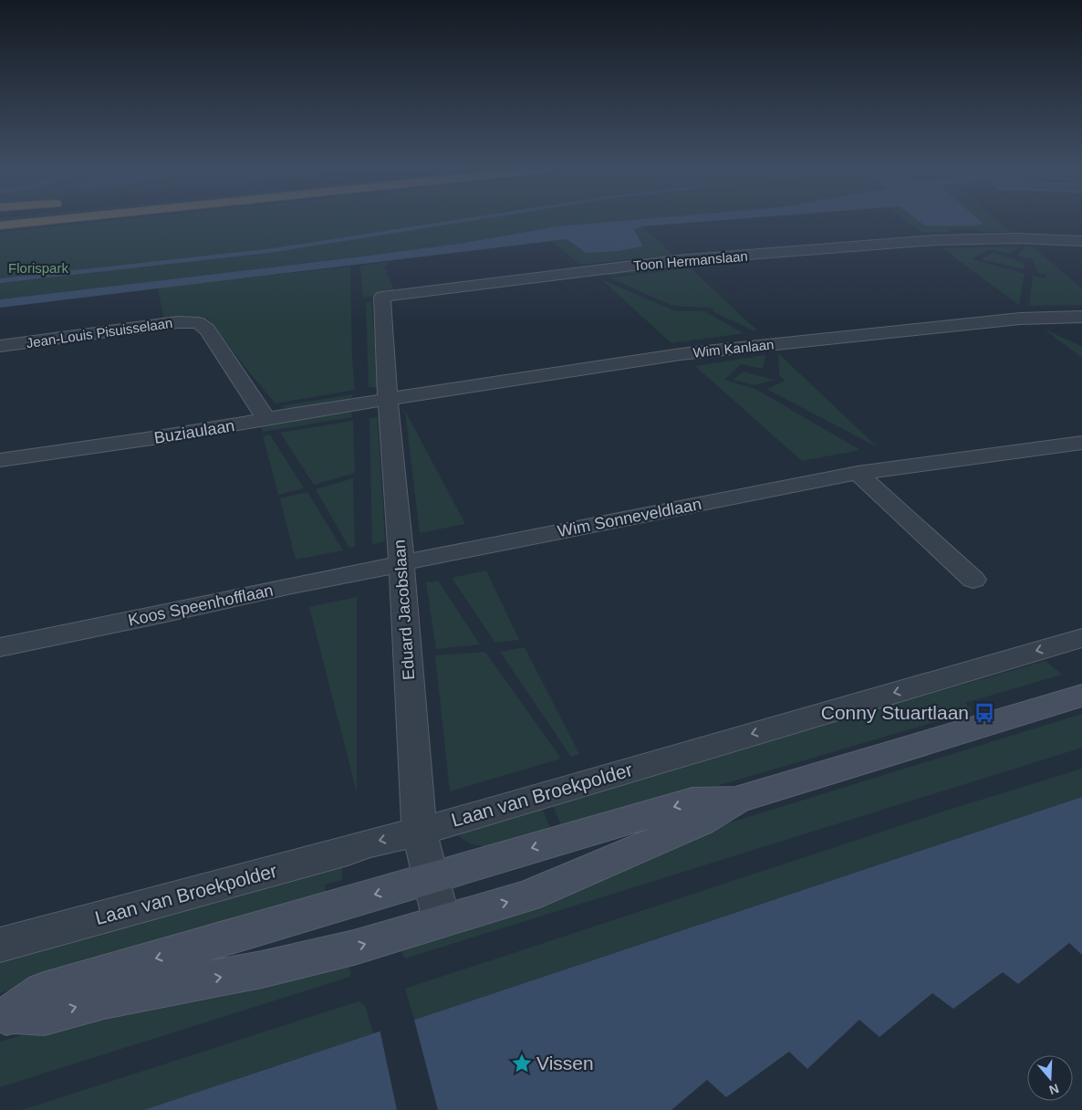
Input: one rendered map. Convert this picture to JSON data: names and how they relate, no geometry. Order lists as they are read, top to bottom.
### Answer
{
  "streets": {
    "street": [
      "Toon Hermanslaan",
      "Jean-Louis Pisuisselaan",
      "Wim Kanlaan",
      "Buziaulaan",
      "Wim Sonneveldlaan",
      "Koos Speenhofflaan",
      "Eduard Jacobslaan",
      "Laan van Broekpolder"
    ]
  },
  "crossings": [
    ["Toon Hermanslaan", "Eduard Jacobslaan"],
    ["Jean-Louis Pisuisselaan", "Buziaulaan"],
    ["Wim Kanlaan", "Buziaulaan"],
    ["Wim Kanlaan", "Eduard Jacobslaan"],
    ["Buziaulaan", "Eduard Jacobslaan"],
    ["Wim Sonneveldlaan", "Koos Speenhofflaan"],
    ["Wim Sonneveldlaan", "Eduard Jacobslaan"],
    ["Koos Speenhofflaan", "Eduard Jacobslaan"],
    ["Eduard Jacobslaan", "Laan van Broekpolder"]
  ],
  "one_way": ["Laan van Broekpolder"],
  "parks": ["Florispark"],
  "places": {
    "bus stop": ["Conny Stuartlaan"],
    "place": ["Vissen"]
  },
  "north": "bottom"
}
